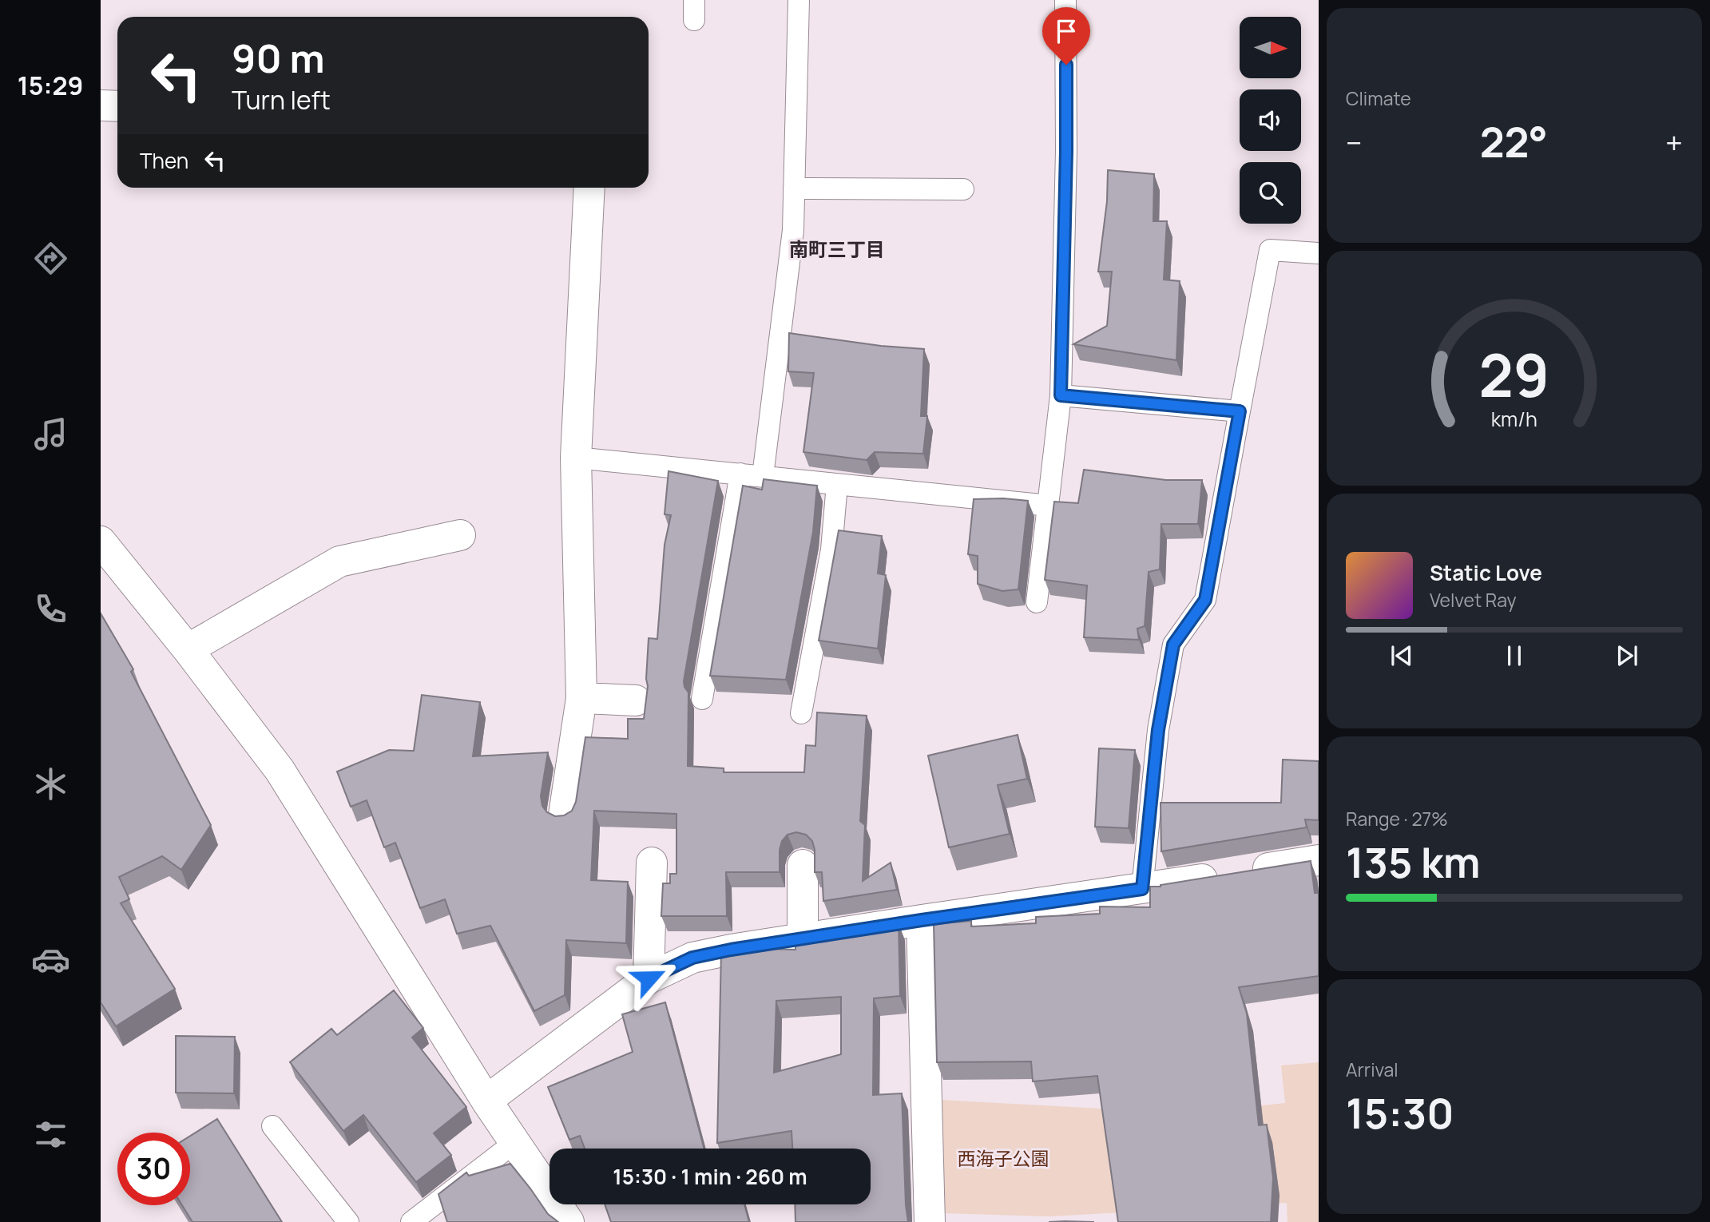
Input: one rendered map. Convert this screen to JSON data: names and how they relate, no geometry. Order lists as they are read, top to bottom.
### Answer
{
  "districts": ["南町三丁目"],
  "parks": ["西海子公園"],
  "north": "right",
  "page": {
    "tabs": "15:29",
    "tile": [
      "Climate",
      ["Range · 27%", "135 km"],
      ["Arrival", "15:30"]
    ],
    "turn": ["90 m", "Turn left"],
    "heat": ["−", "22°", "+"],
    "then": "Then",
    "song": ["Static Love", "Velvet Ray"],
    "limit": "30",
    "trip": "15:30 · 1 min · 260 m",
    "gauge": ["29", "km/h"]
  }
}
